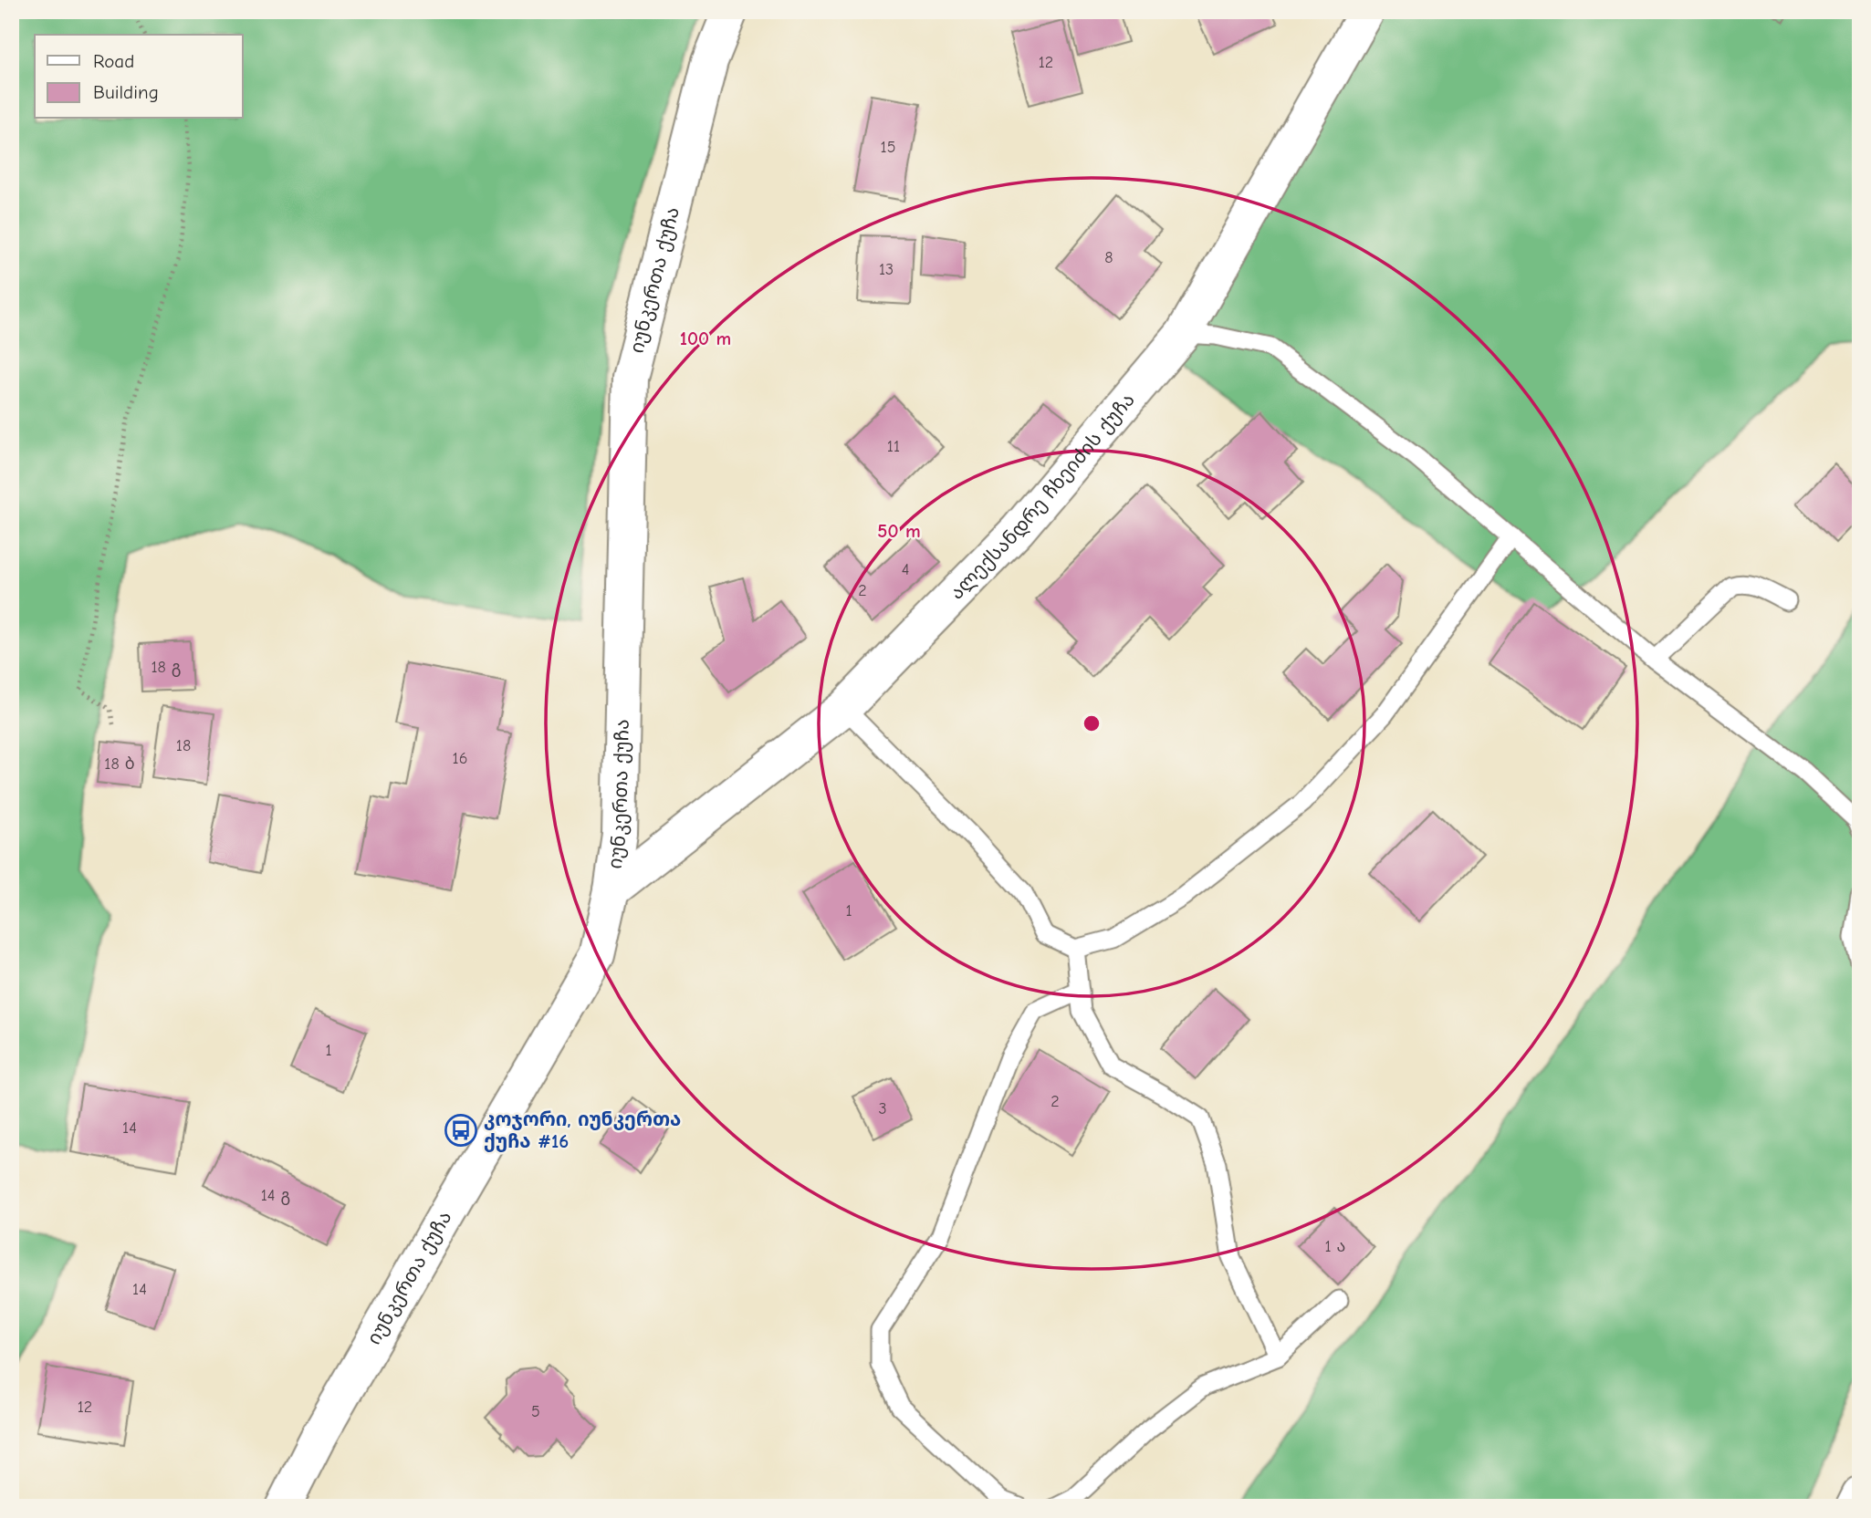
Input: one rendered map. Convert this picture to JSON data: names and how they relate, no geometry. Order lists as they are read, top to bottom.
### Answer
{
  "streets": {
    "main road": ["იუნკერთა ქუჩა", "ალექსანდრე ჩხეიძის ქუჩა"]
  },
  "crossings": [
    ["იუნკერთა ქუჩა", "ალექსანდრე ჩხეიძის ქუჩა"]
  ],
  "places": {
    "bus stop": ["კოჯორი, იუნკერთა ქუჩა #16"]
  },
  "house_numbers": [
    "12",
    "15",
    "8",
    "13",
    "11",
    "4",
    "2",
    "18 გ",
    "18",
    "16",
    "18 ბ",
    "1",
    "1",
    "2",
    "3",
    "14",
    "14 გ",
    "1 ა",
    "14",
    "12",
    "5"
  ],
  "legend": ["Road", "Building"],
  "rings": ["100 m", "50 m"]
}
